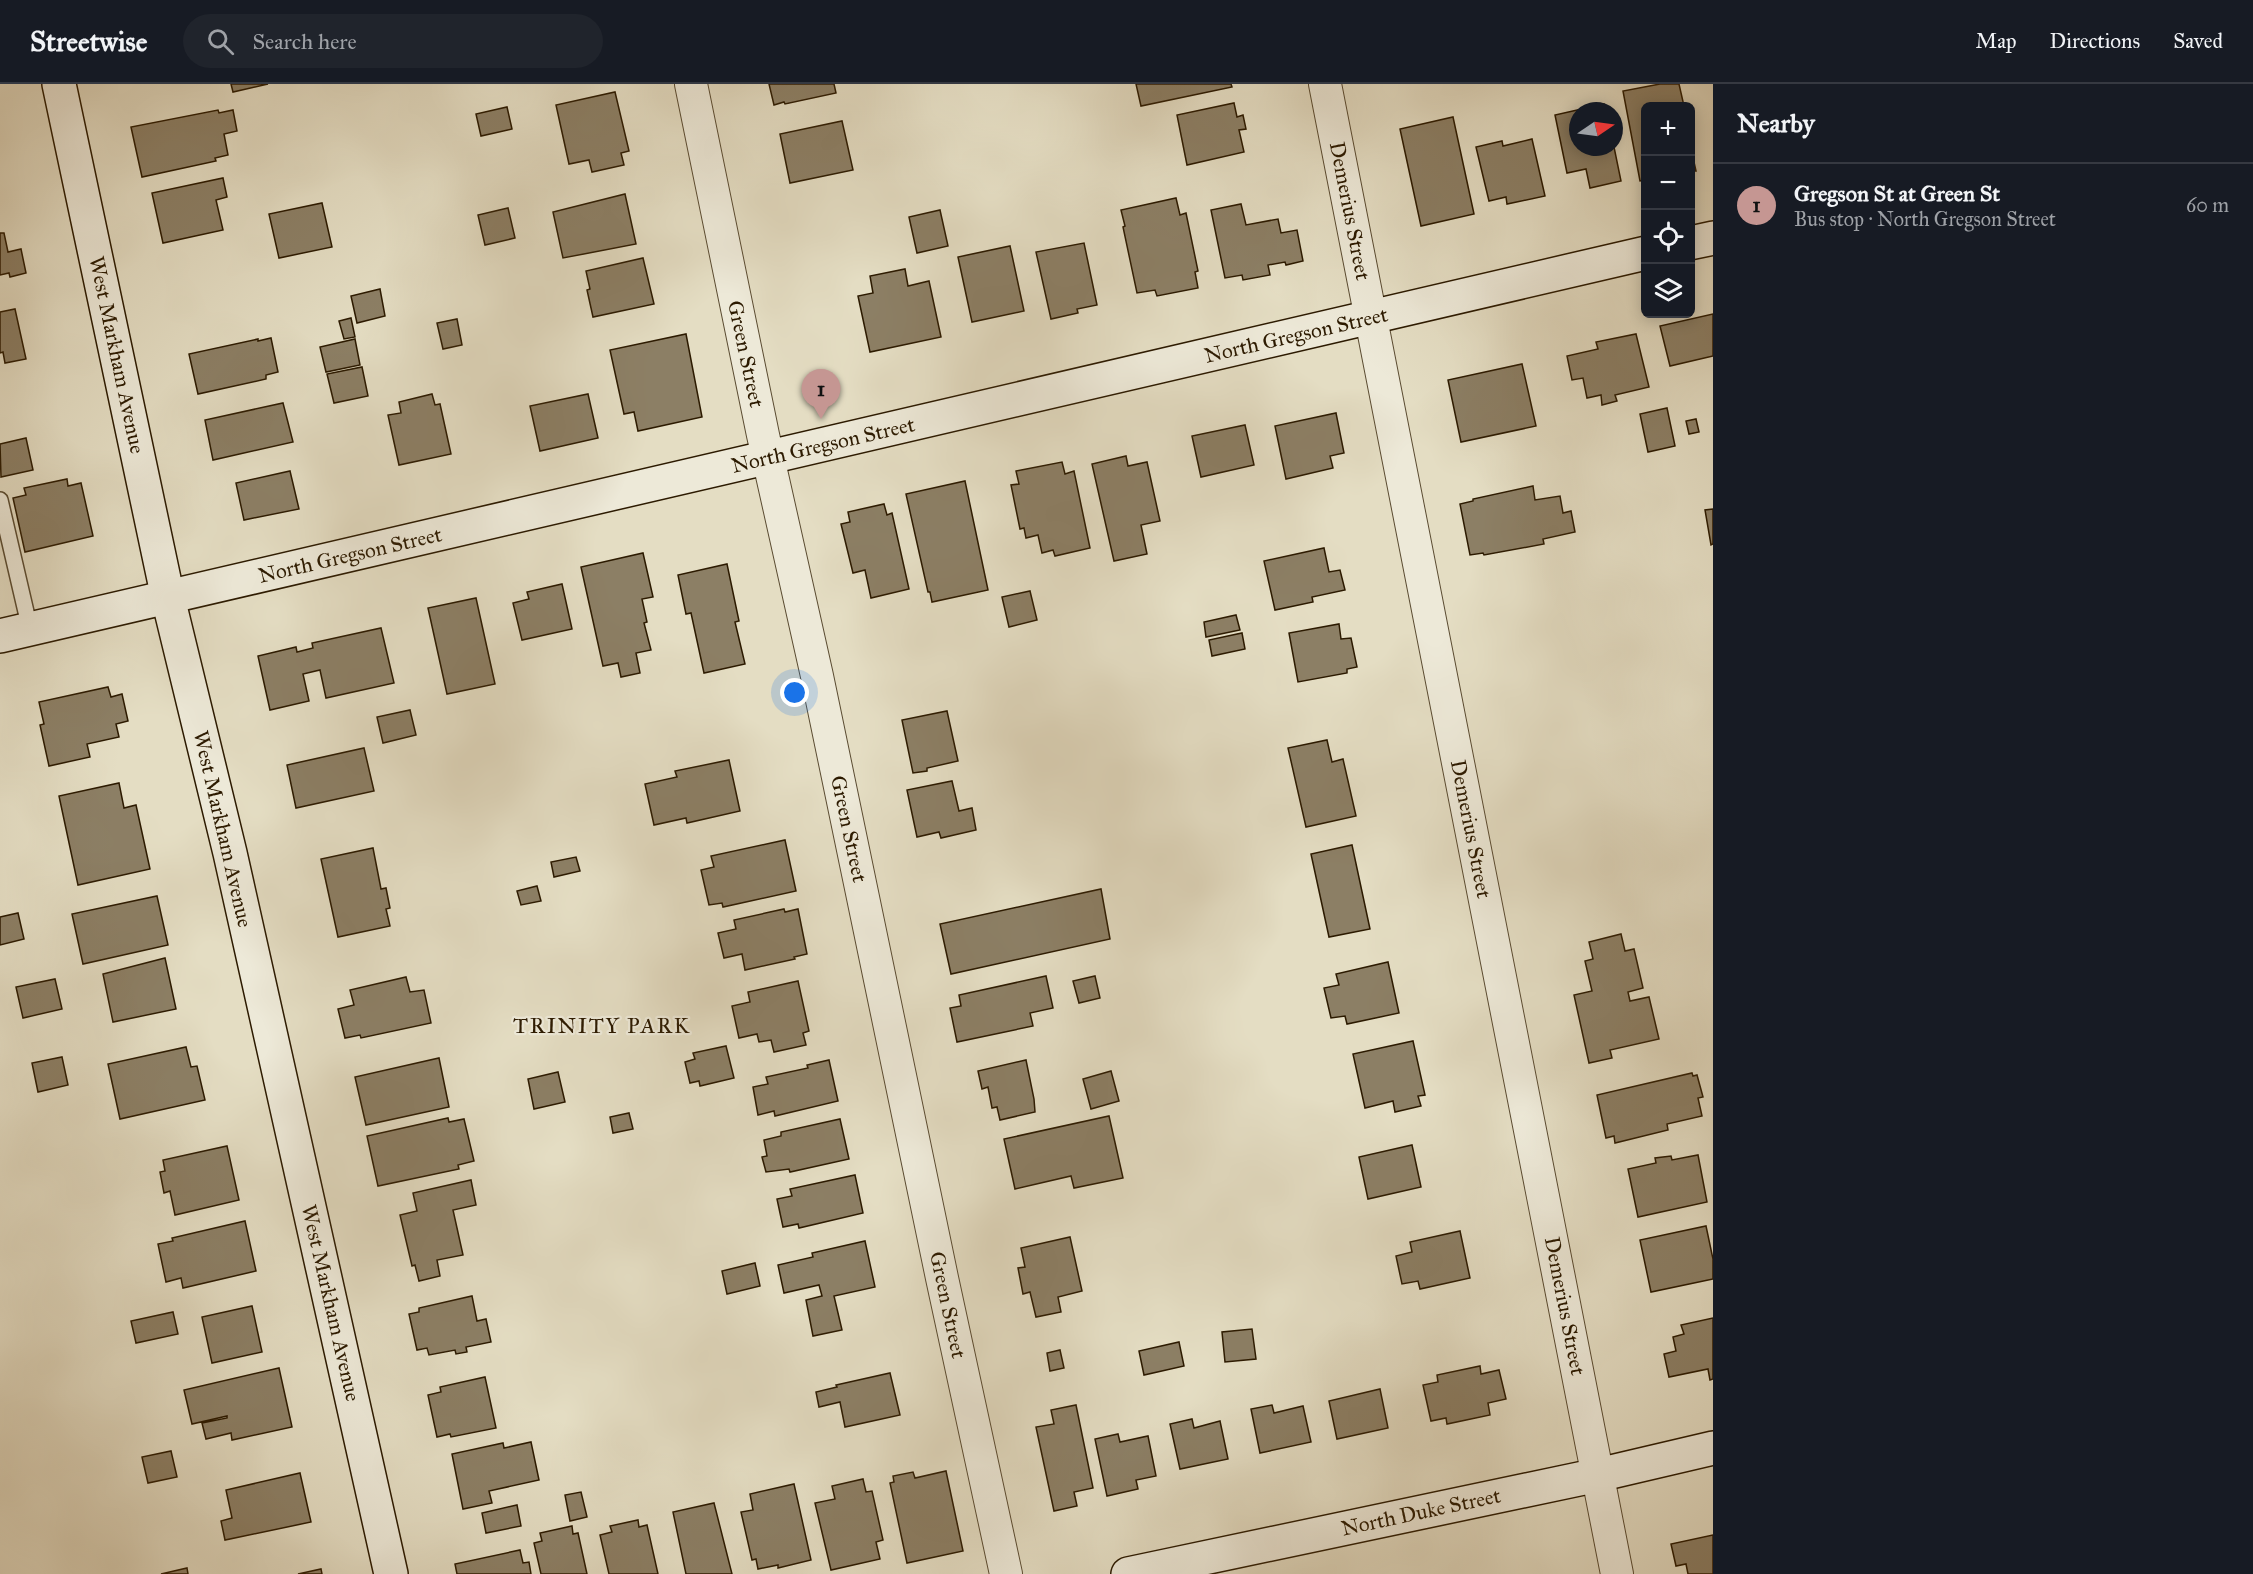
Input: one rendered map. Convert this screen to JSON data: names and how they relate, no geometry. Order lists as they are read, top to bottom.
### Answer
{
  "streets": {
    "main road": ["North Gregson Street", "West Markham Avenue", "North Duke Street"],
    "street": ["Demerius Street", "Green Street"]
  },
  "crossings": [
    ["Demerius Street", "North Gregson Street"],
    ["Demerius Street", "North Duke Street"],
    ["North Gregson Street", "Green Street"],
    ["North Gregson Street", "West Markham Avenue"]
  ],
  "districts": ["TRINITY PARK"],
  "north": "right",
  "page": {
    "header": "Streetwise",
    "search": "Search here",
    "nav": ["Map", "Directions", "Saved"],
    "heading": "Nearby",
    "map_buttons": ["+", "−"],
    "list": [
      {
        "mark": "1",
        "name": "Gregson St at Green St",
        "note": "Bus stop · North Gregson Street",
        "value": "60 m"
      }
    ],
    "pins": "1"
  }
}
